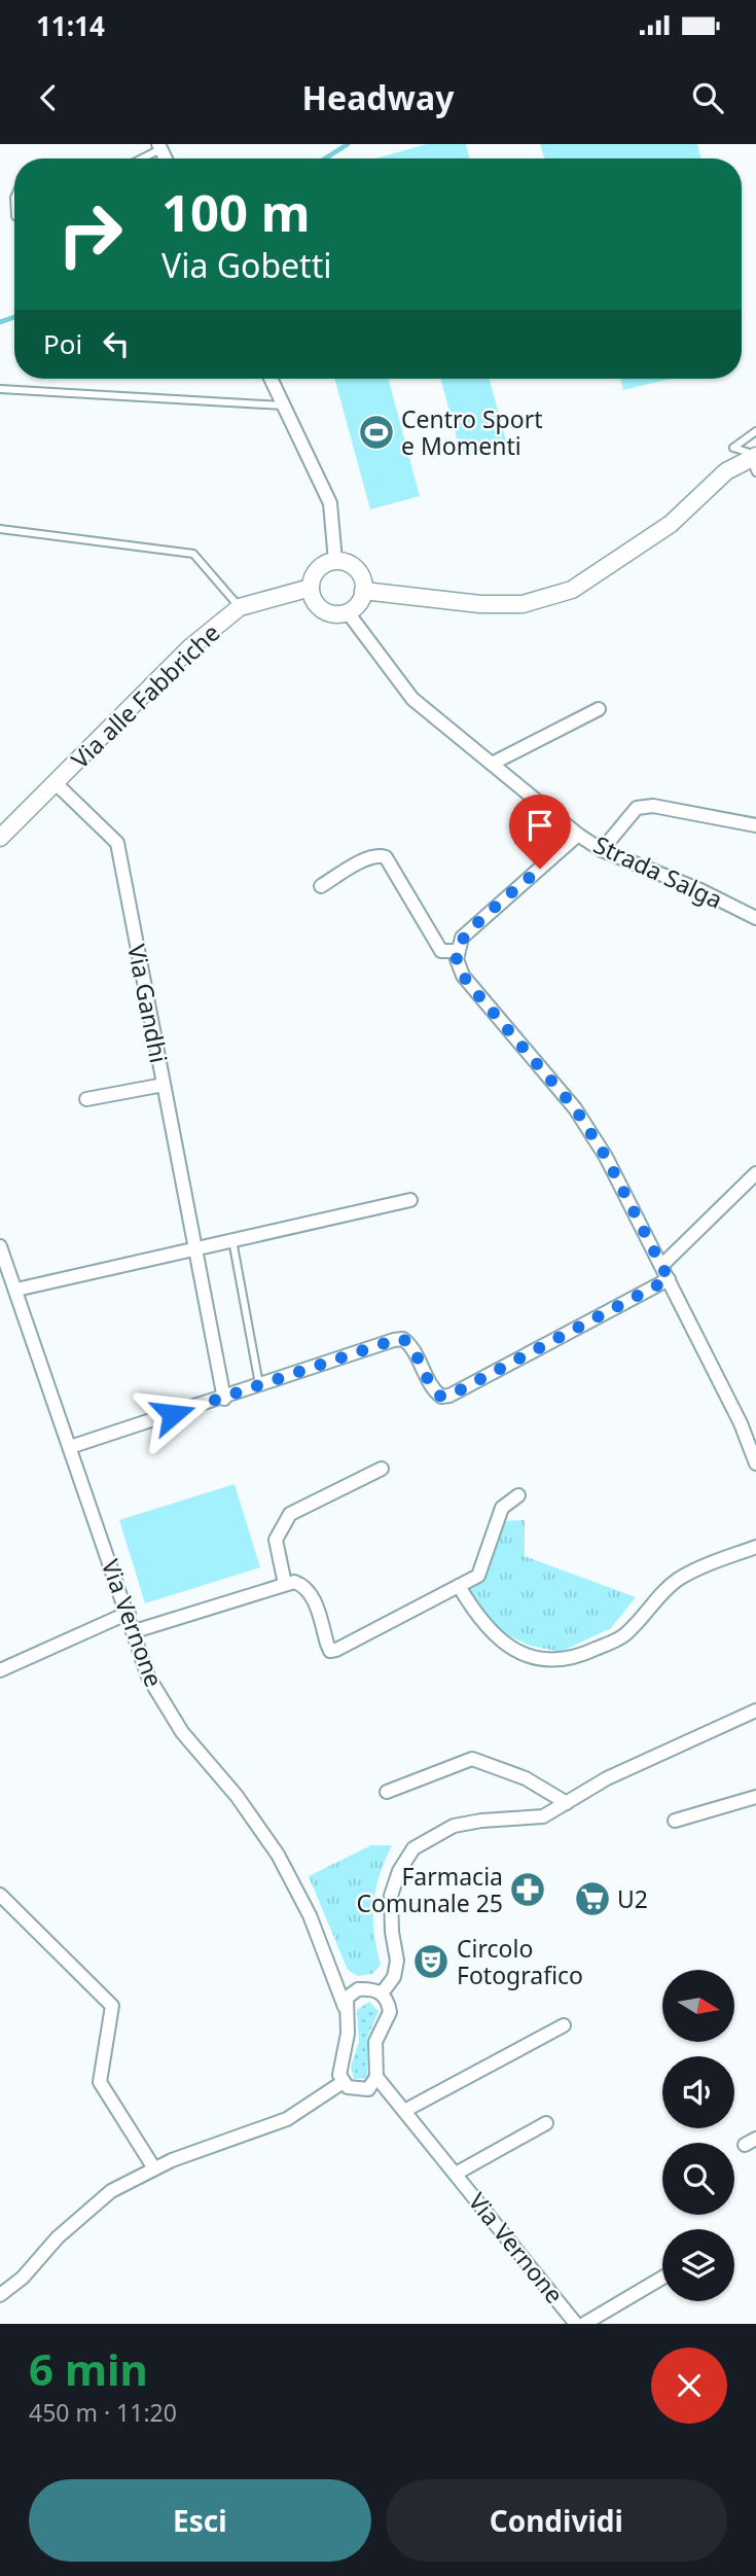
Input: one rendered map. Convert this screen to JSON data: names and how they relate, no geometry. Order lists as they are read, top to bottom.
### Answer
{
  "streets": {
    "street": [
      "Via alle Fabbriche",
      "Strada Salga",
      "Via Gandhi",
      "Via Vernone"
    ]
  },
  "crossings": [
    ["Via alle Fabbriche", "Strada Salga"],
    ["Via alle Fabbriche", "Via Gandhi"]
  ],
  "places": {
    "sports": ["Centro Sport e Momenti"],
    "pharmacy": ["Farmacia Comunale 25"],
    "supermarket": ["U2"],
    "theatre": ["Circolo Fotografico"]
  },
  "north": "right",
  "page": {
    "status": "11:14",
    "header": "Headway",
    "turn": ["100 m", "Via Gobetti"],
    "then": "Poi",
    "heading": ["6 min", "450 m · 11:20"],
    "buttons": ["Esci", "Condividi"]
  }
}
